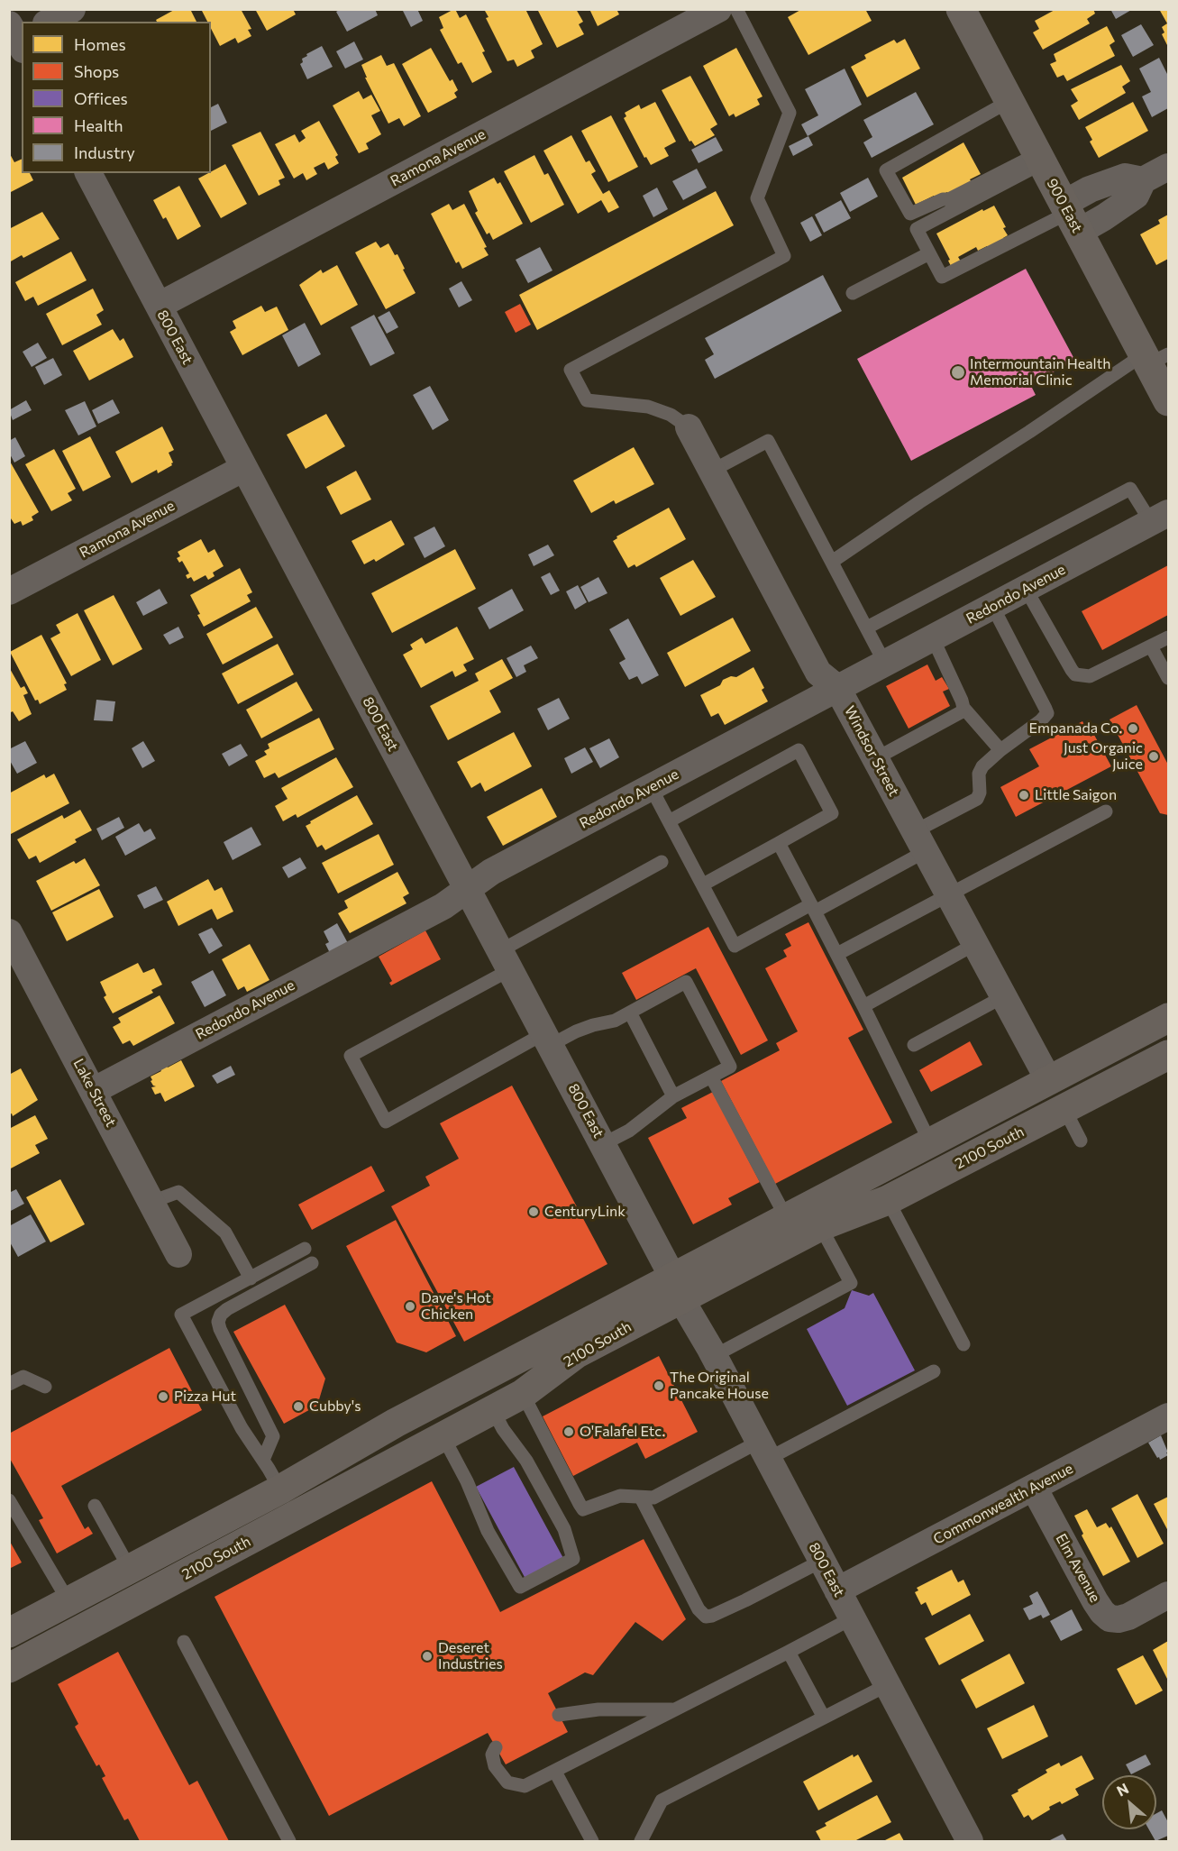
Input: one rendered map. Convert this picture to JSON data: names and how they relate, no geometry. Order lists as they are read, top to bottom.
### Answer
{
  "streets": {
    "main road": ["900 East", "2100 South"],
    "street": [
      "Ramona Avenue",
      "800 East",
      "Redondo Avenue",
      "Windsor Street",
      "Lake Street",
      "Commonwealth Avenue",
      "Elm Avenue"
    ]
  },
  "crossings": [
    ["Ramona Avenue", "800 East"],
    ["800 East", "Redondo Avenue"],
    ["800 East", "2100 South"],
    ["800 East", "Commonwealth Avenue"],
    ["Redondo Avenue", "Windsor Street"],
    ["Redondo Avenue", "Lake Street"],
    ["Windsor Street", "2100 South"],
    ["Commonwealth Avenue", "Elm Avenue"]
  ],
  "places": [
    "Intermountain Health Memorial Clinic",
    "Empanada Co.",
    "Just Organic Juice",
    "Little Saigon",
    "CenturyLink",
    "Dave's Hot Chicken",
    "The Original Pancake House",
    "Pizza Hut",
    "Cubby's",
    "O'Falafel Etc.",
    "Deseret Industries"
  ],
  "legend": [
    "Homes",
    "Shops",
    "Offices",
    "Health",
    "Industry"
  ],
  "north": "top left"
}
